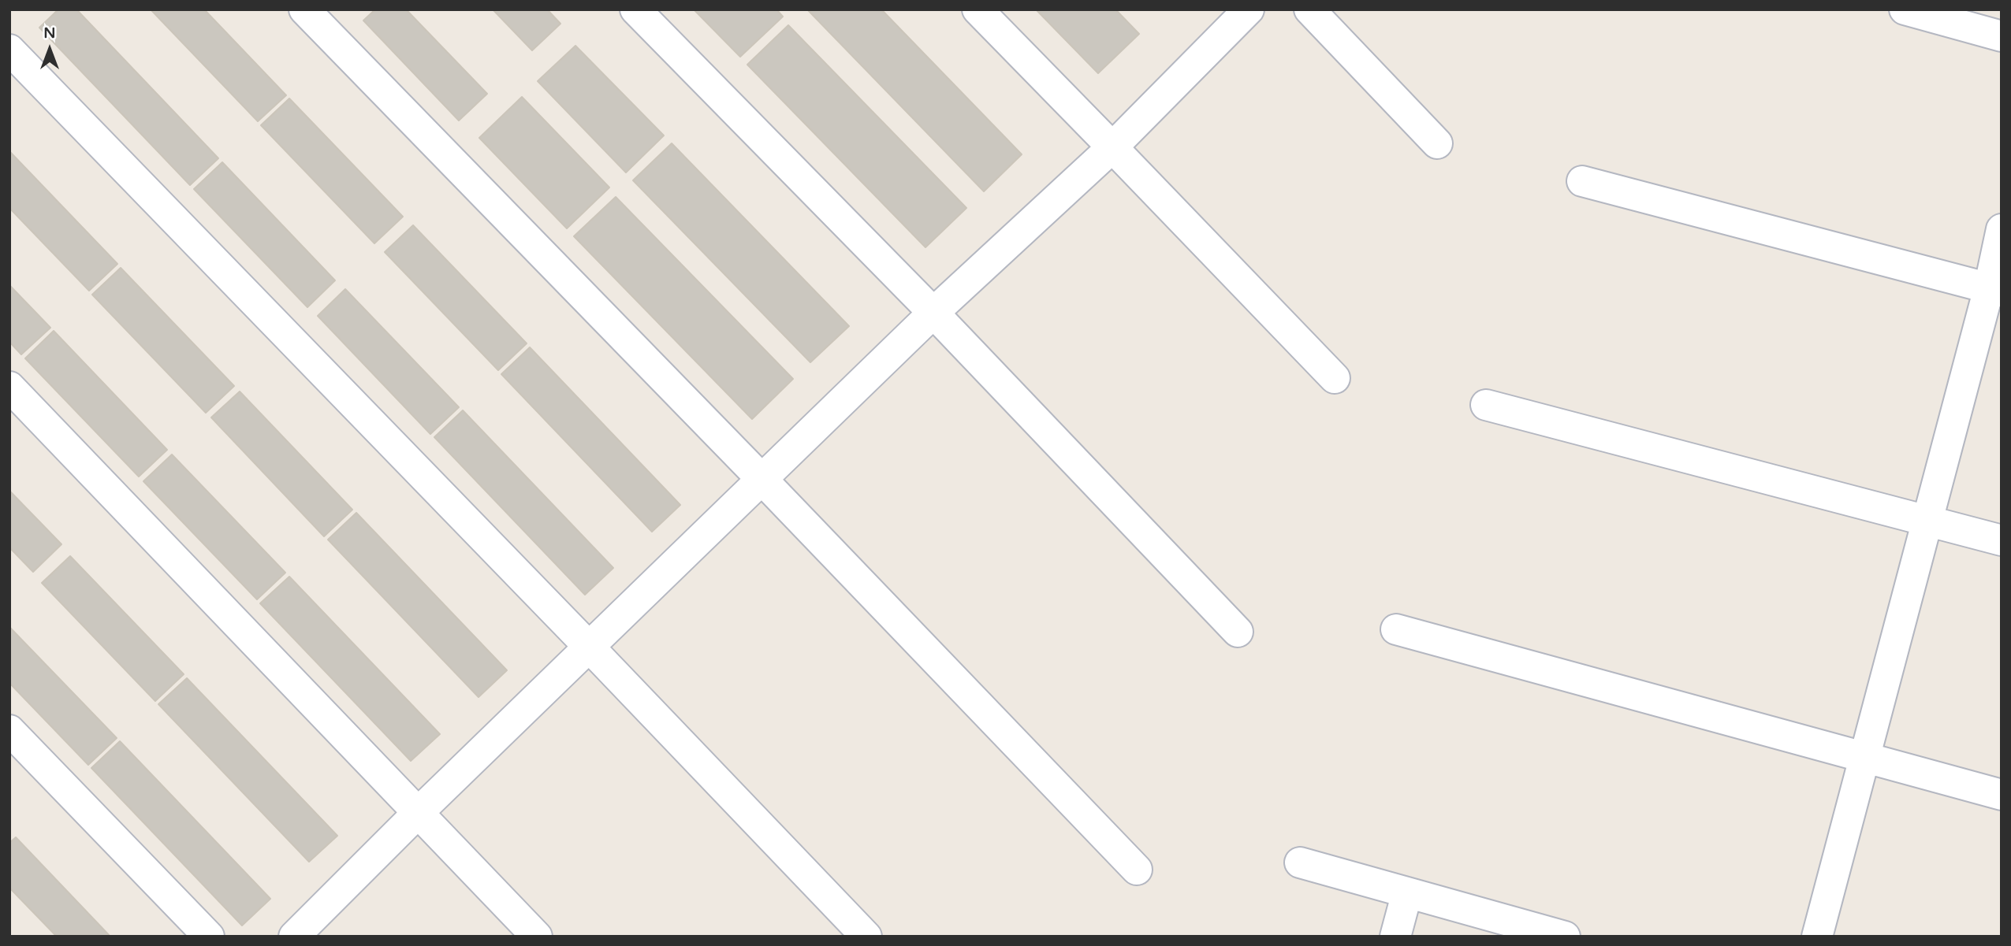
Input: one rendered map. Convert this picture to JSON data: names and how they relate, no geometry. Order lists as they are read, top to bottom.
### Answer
{
  "north": "top"
}
